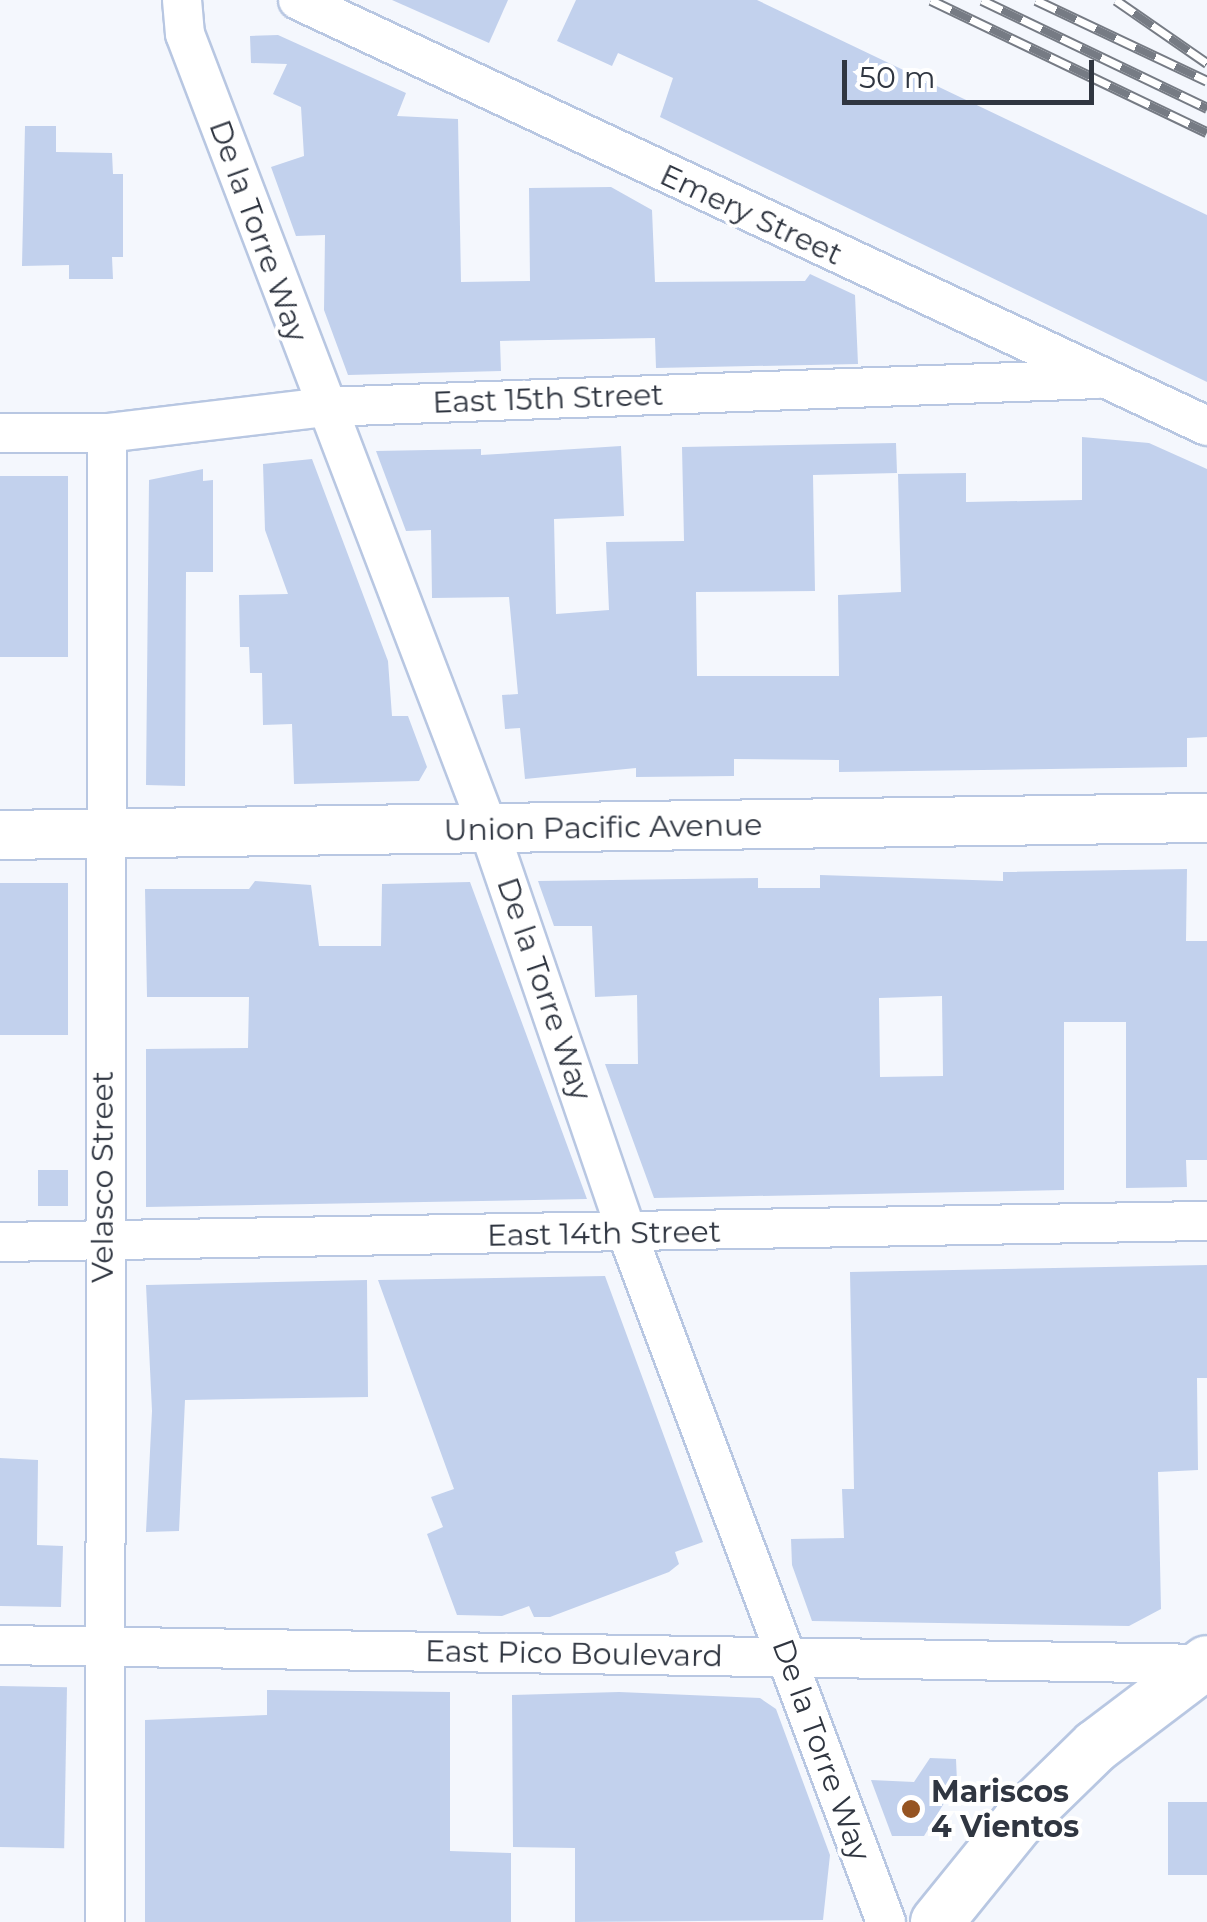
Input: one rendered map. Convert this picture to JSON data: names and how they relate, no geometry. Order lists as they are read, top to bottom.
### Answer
{
  "streets": {
    "street": [
      "Emery Street",
      "De la Torre Way",
      "East 15th Street",
      "Union Pacific Avenue",
      "Velasco Street",
      "East 14th Street",
      "East Pico Boulevard"
    ]
  },
  "crossings": [
    ["Emery Street", "East 15th Street"],
    ["De la Torre Way", "East 15th Street"],
    ["De la Torre Way", "Union Pacific Avenue"],
    ["De la Torre Way", "East 14th Street"],
    ["De la Torre Way", "East Pico Boulevard"],
    ["East 15th Street", "Velasco Street"],
    ["Union Pacific Avenue", "Velasco Street"],
    ["Velasco Street", "East 14th Street"],
    ["Velasco Street", "East Pico Boulevard"]
  ],
  "places": ["Mariscos 4 Vientos"],
  "scale_bar": "50 m"
}
